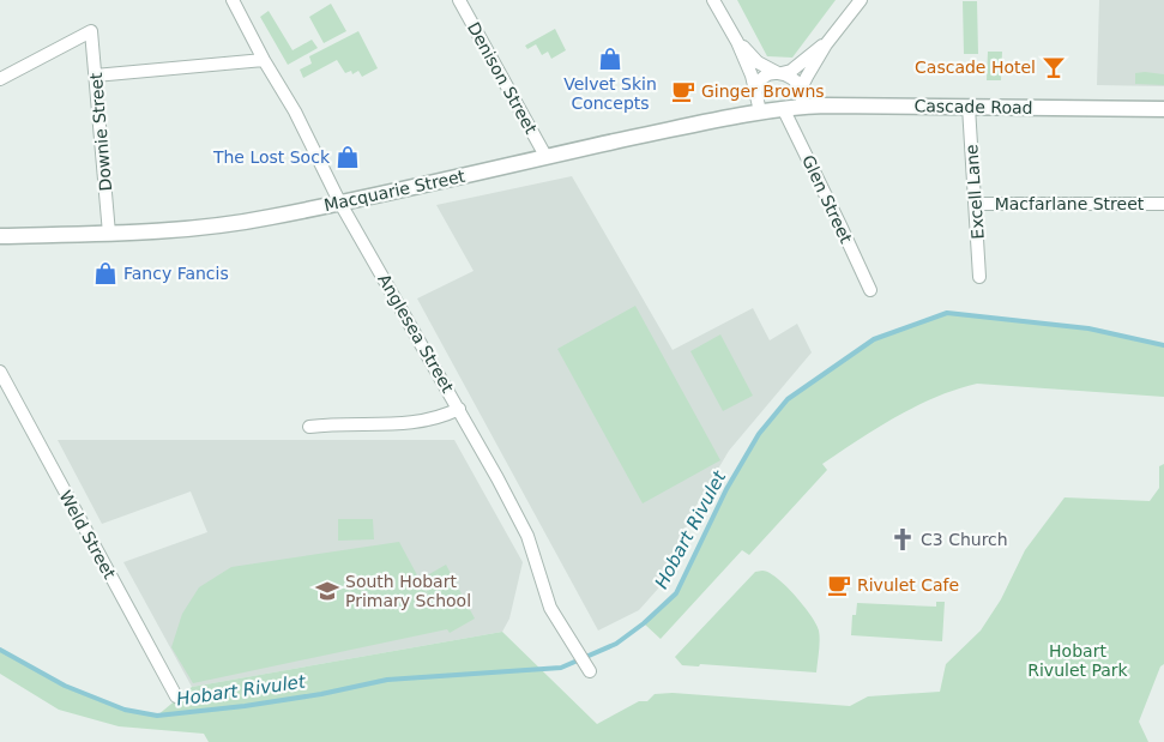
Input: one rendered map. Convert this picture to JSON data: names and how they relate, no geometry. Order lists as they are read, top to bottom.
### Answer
{
  "streets": {
    "street": [
      "Denison Street",
      "Cascade Road",
      "Downie Street",
      "Macquarie Street",
      "Excell Lane",
      "Glen Street",
      "Macfarlane Street",
      "Anglesea Street",
      "Weld Street"
    ]
  },
  "crossings": [
    ["Denison Street", "Macquarie Street"],
    ["Cascade Road", "Macquarie Street"],
    ["Cascade Road", "Excell Lane"],
    ["Cascade Road", "Glen Street"],
    ["Downie Street", "Macquarie Street"],
    ["Macquarie Street", "Glen Street"],
    ["Macquarie Street", "Anglesea Street"],
    ["Excell Lane", "Macfarlane Street"]
  ],
  "water": ["Hobart Rivulet"],
  "parks": ["Hobart Rivulet Park"],
  "places": {
    "shop": ["Velvet Skin Concepts", "The Lost Sock", "Fancy Fancis"],
    "bar": ["Cascade Hotel"],
    "cafe": ["Ginger Browns", "Rivulet Cafe"],
    "church": ["C3 Church"],
    "school or university": ["South Hobart Primary School"]
  }
}
